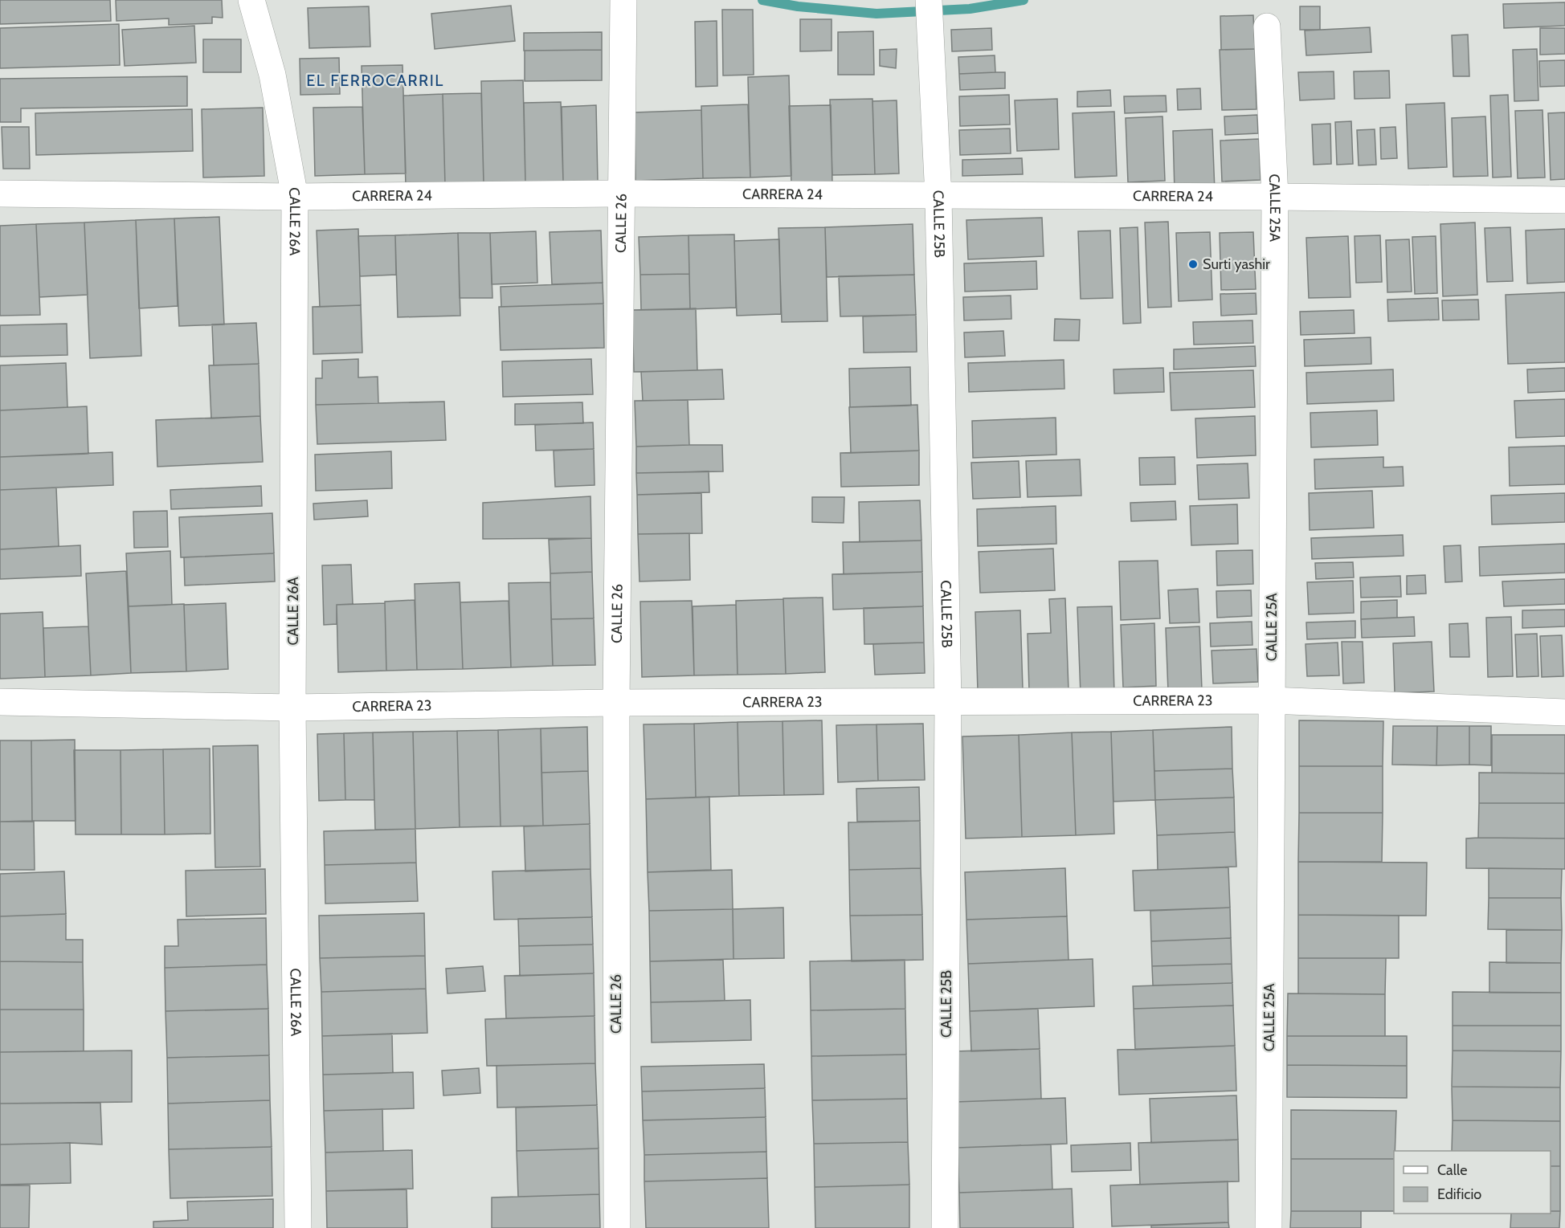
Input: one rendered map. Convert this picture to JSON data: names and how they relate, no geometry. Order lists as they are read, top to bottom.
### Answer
{
  "streets": {
    "street": [
      "CARRERA 24",
      "CALLE 25A",
      "CALLE 26A",
      "CALLE 25B",
      "CALLE 26",
      "CARRERA 23"
    ]
  },
  "crossings": [
    ["CARRERA 24", "CALLE 25A"],
    ["CARRERA 24", "CALLE 26A"],
    ["CARRERA 24", "CALLE 25B"],
    ["CARRERA 24", "CALLE 26"],
    ["CALLE 25A", "CARRERA 23"],
    ["CALLE 26A", "CARRERA 23"],
    ["CALLE 25B", "CARRERA 23"],
    ["CALLE 26", "CARRERA 23"]
  ],
  "districts": ["EL FERROCARRIL"],
  "places": ["Surti yashir"],
  "legend": ["Calle", "Edificio"]
}
